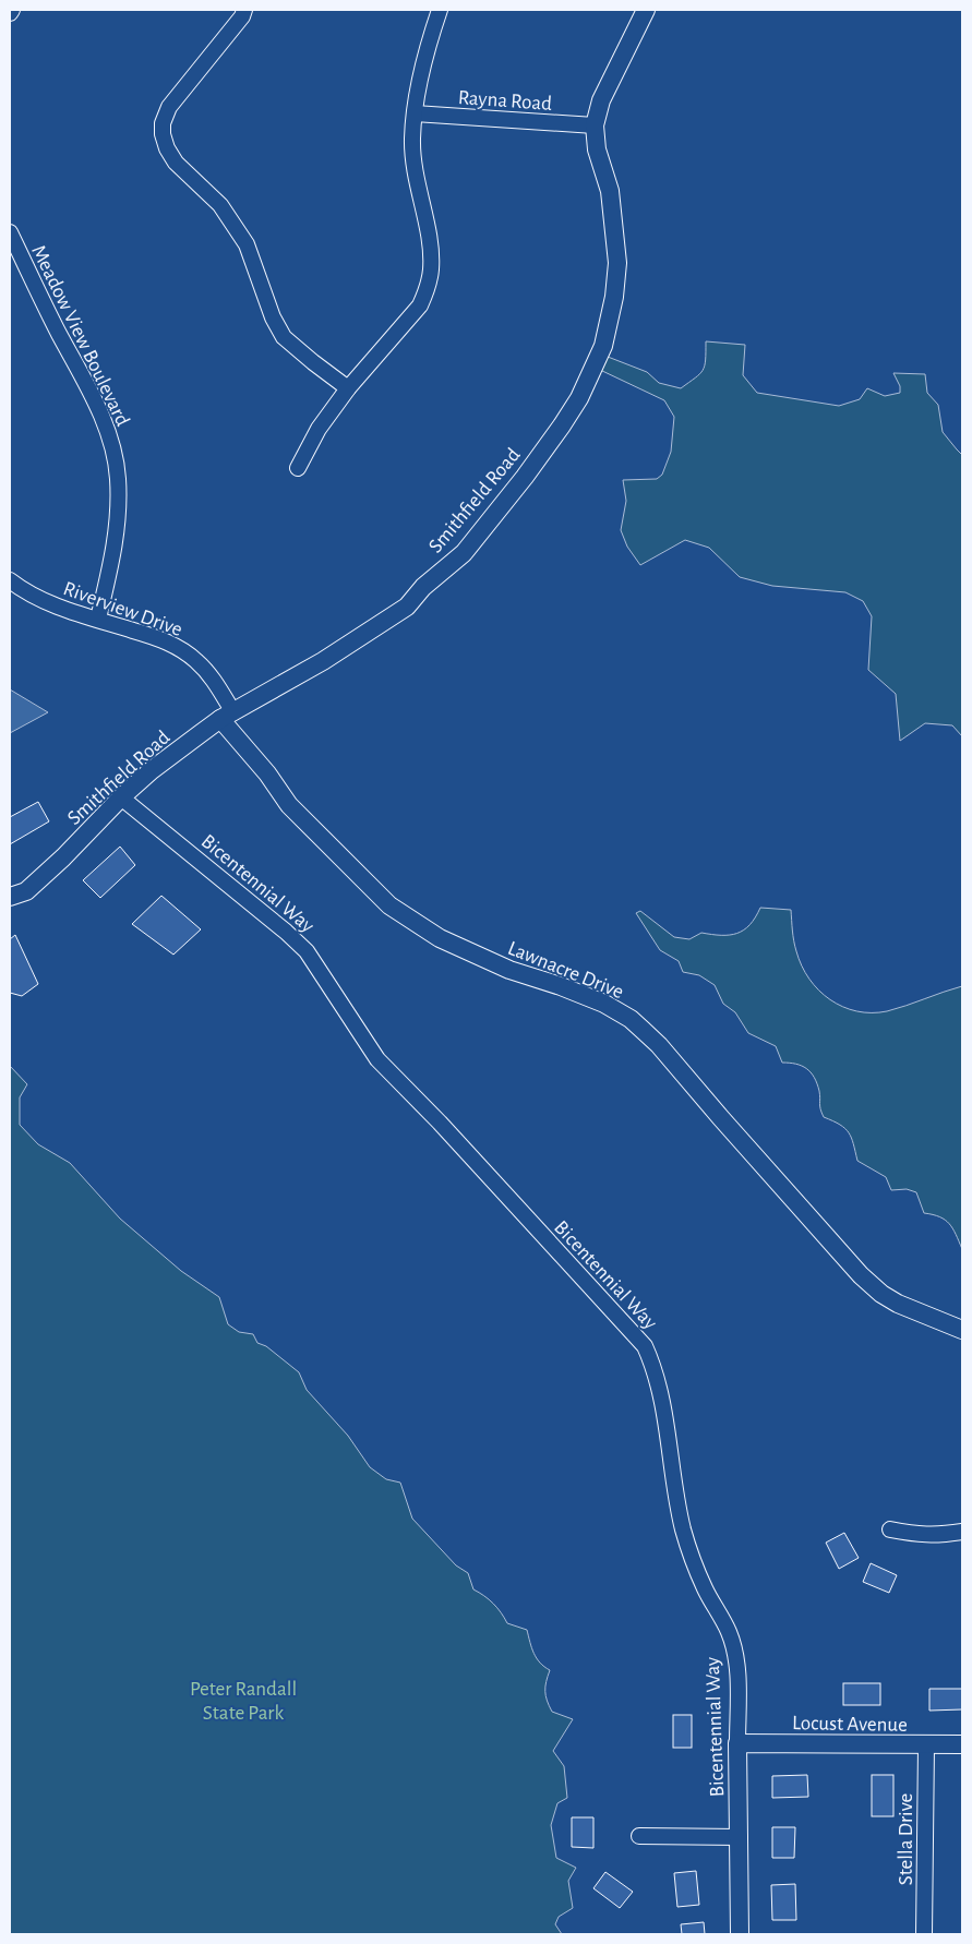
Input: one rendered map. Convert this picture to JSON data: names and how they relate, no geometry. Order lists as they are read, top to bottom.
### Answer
{
  "streets": {
    "street": [
      "Rayna Road",
      "Meadow View Boulevard",
      "Smithfield Road",
      "Riverview Drive",
      "Bicentennial Way",
      "Lawnacre Drive",
      "Locust Avenue",
      "Stella Drive"
    ]
  },
  "crossings": [
    ["Rayna Road", "Smithfield Road"],
    ["Meadow View Boulevard", "Riverview Drive"],
    ["Smithfield Road", "Riverview Drive"],
    ["Smithfield Road", "Bicentennial Way"],
    ["Smithfield Road", "Lawnacre Drive"],
    ["Riverview Drive", "Lawnacre Drive"],
    ["Bicentennial Way", "Locust Avenue"],
    ["Locust Avenue", "Stella Drive"]
  ],
  "parks": ["Peter Randall State Park"]
}
